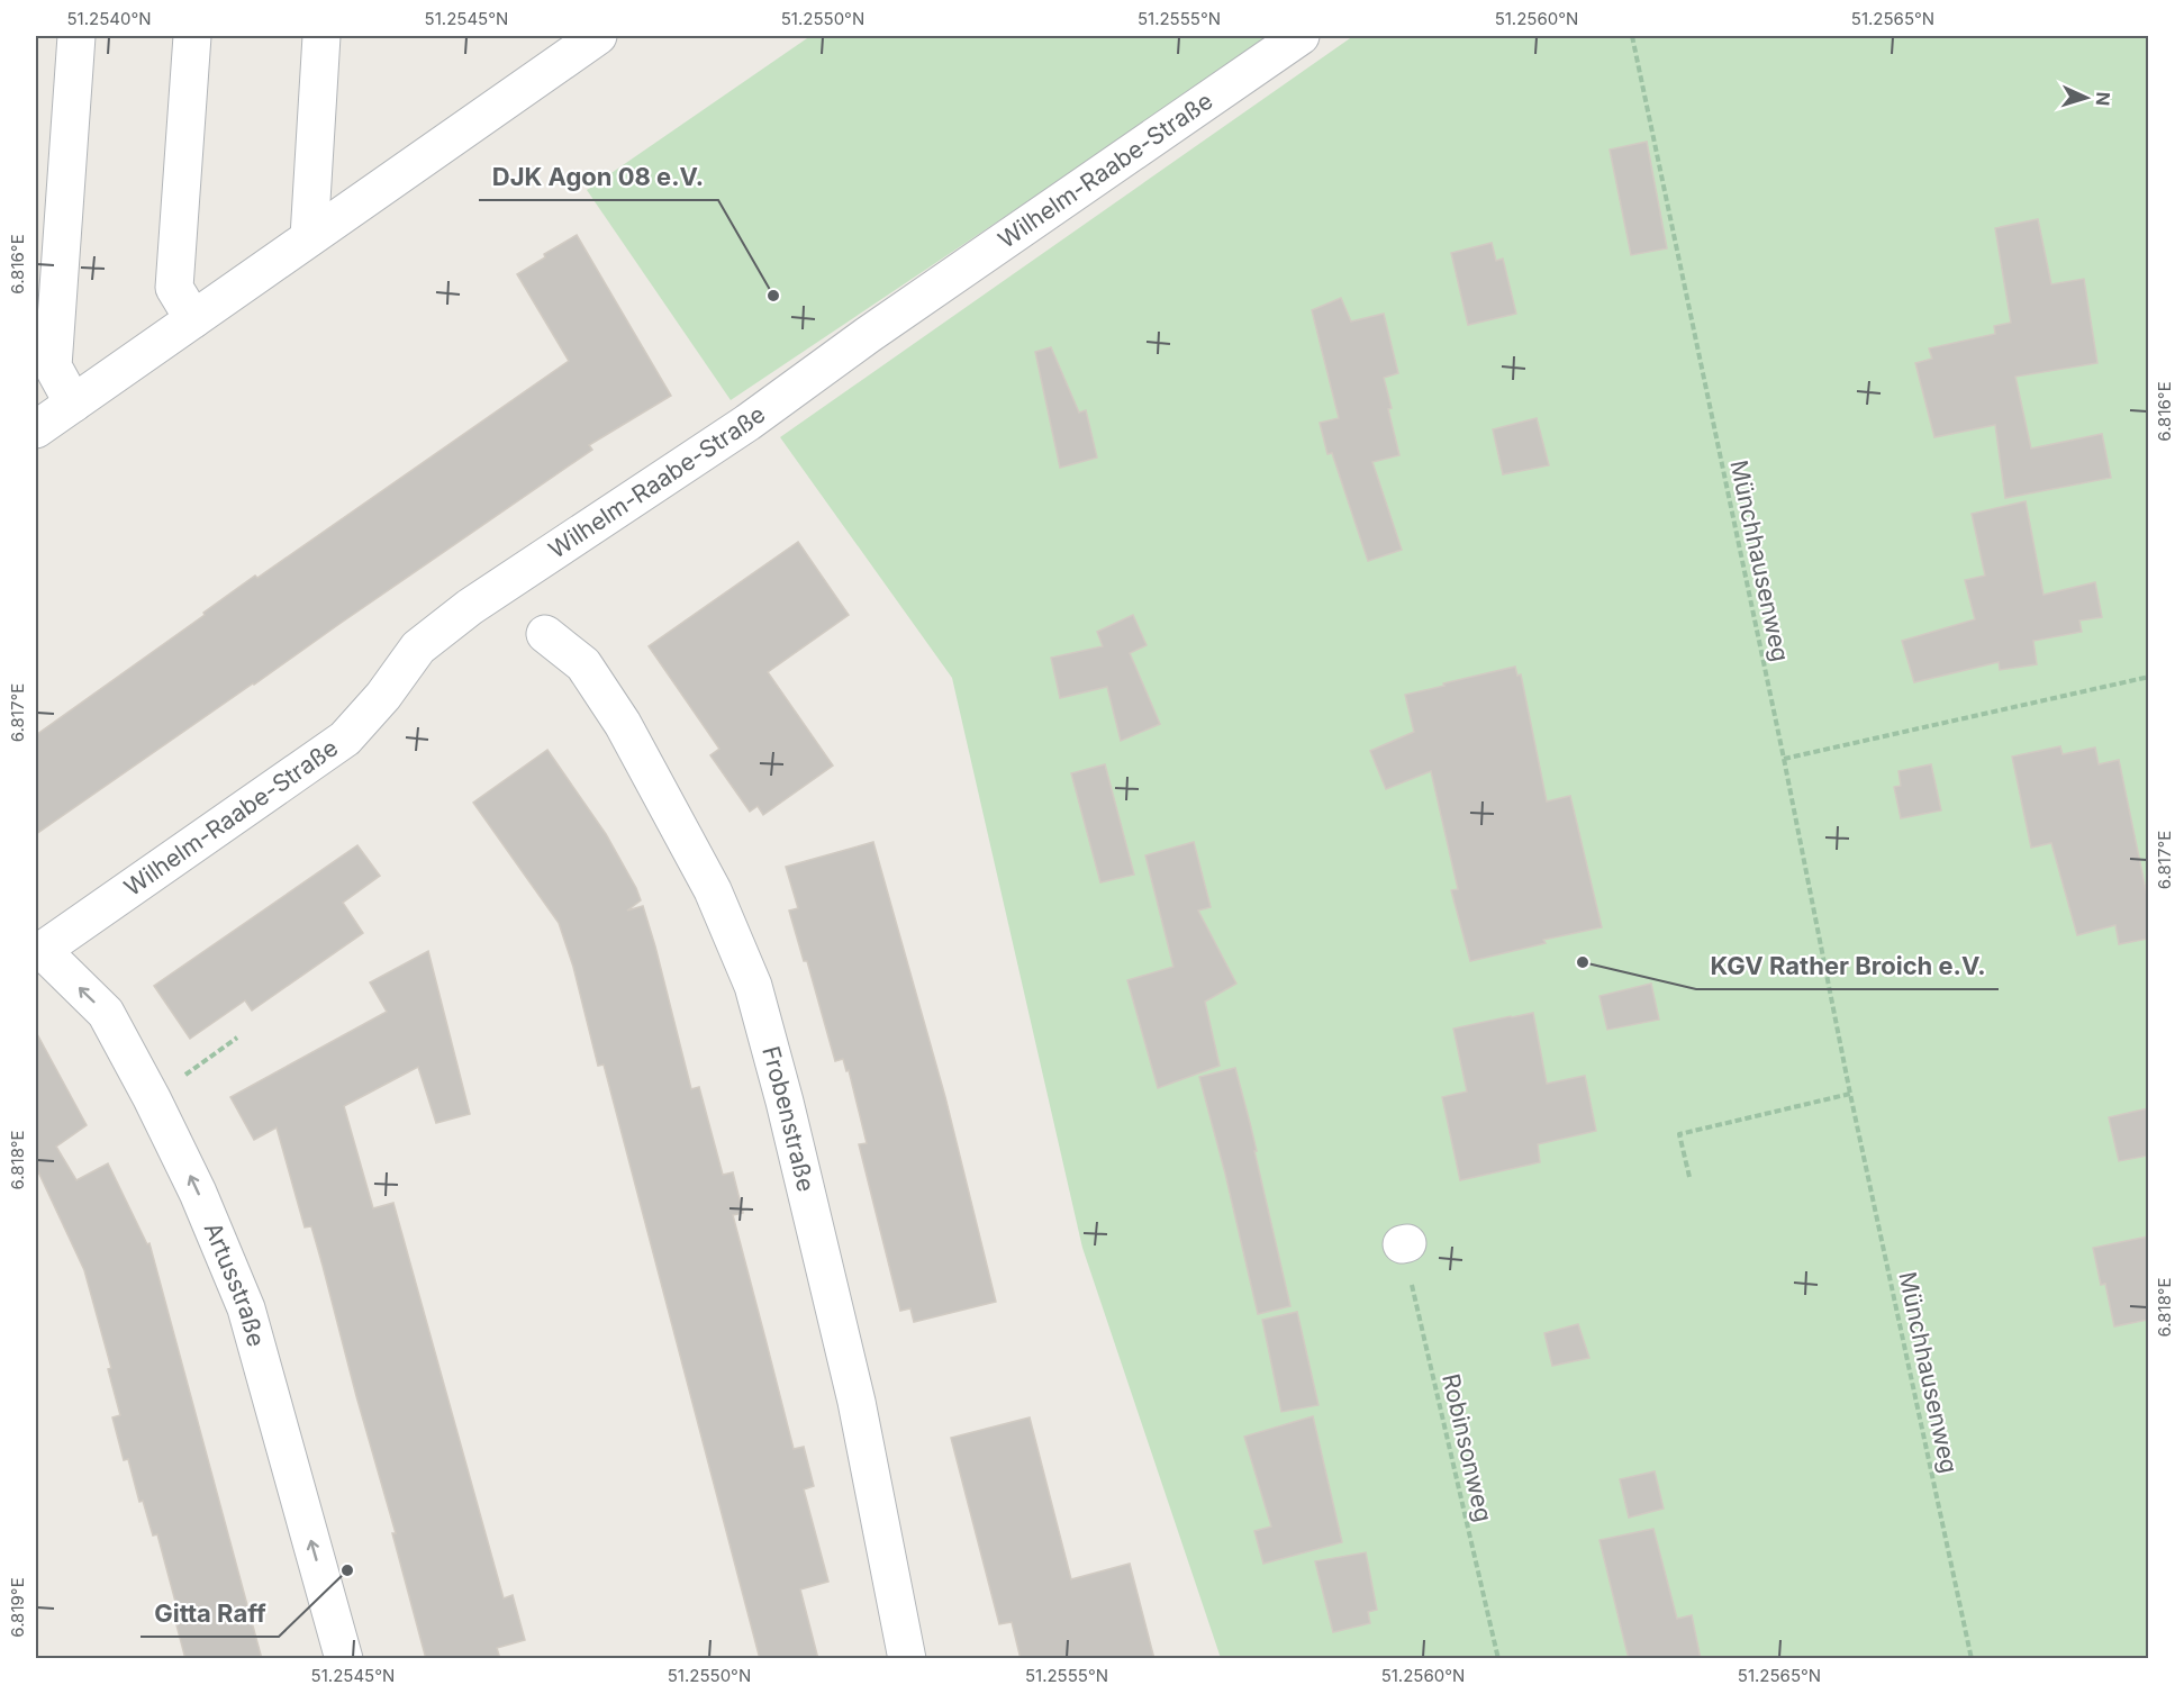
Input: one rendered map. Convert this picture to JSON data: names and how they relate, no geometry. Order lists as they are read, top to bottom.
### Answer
{
  "streets": {
    "street": ["Wilhelm-Raabe-Straße", "Frobenstraße", "Artusstraße"],
    "path": ["Münchhausenweg", "Robinsonweg"]
  },
  "crossings": [
    ["Wilhelm-Raabe-Straße", "Artusstraße"]
  ],
  "one_way": ["Artusstraße"],
  "places": ["DJK Agon 08 e.V.", "KGV Rather Broich e.V.", "Gitta Raff"],
  "north": "right",
  "coordinates": [
    "51.2540°N",
    "51.2545°N",
    "51.2550°N",
    "51.2555°N",
    "51.2560°N",
    "51.2565°N",
    "6.816°E",
    "6.817°E",
    "6.818°E",
    "6.819°E"
  ]
}
